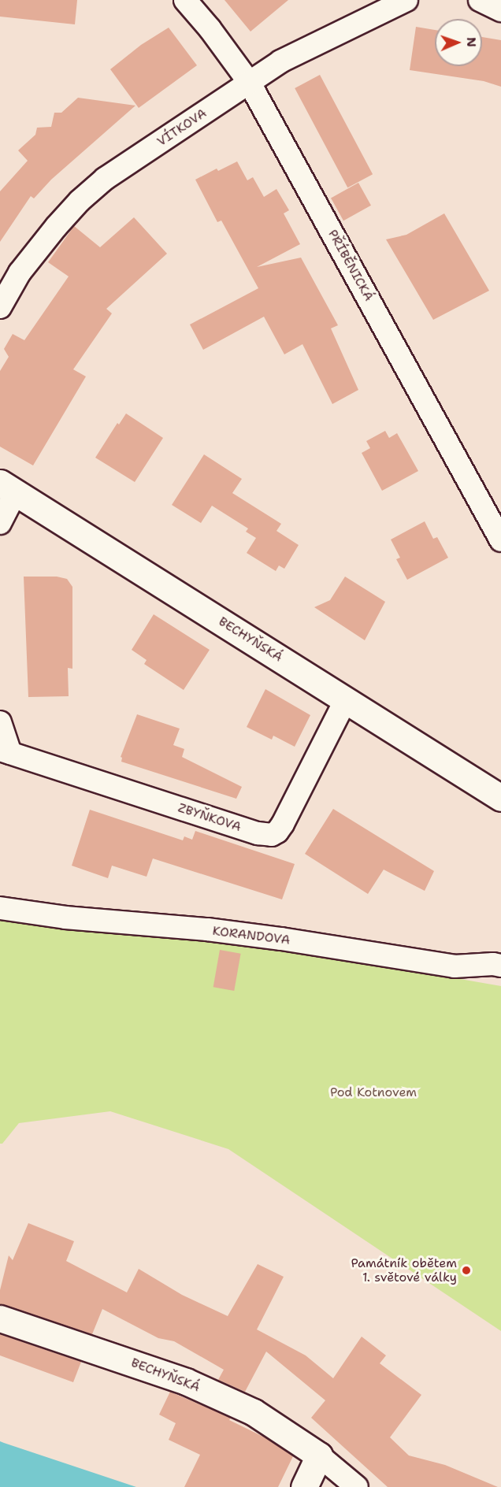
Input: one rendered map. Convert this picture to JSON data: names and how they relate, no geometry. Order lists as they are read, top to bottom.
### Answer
{
  "streets": {
    "main road": ["BECHYŇSKÁ"],
    "street": [
      "VÍTKOVA",
      "PŘÍBĚNICKÁ",
      "ZBYŇKOVA",
      "KORANDOVA"
    ]
  },
  "crossings": [
    ["VÍTKOVA", "PŘÍBĚNICKÁ"],
    ["BECHYŇSKÁ", "ZBYŇKOVA"]
  ],
  "parks": ["Pod Kotnovem"],
  "places": ["Památník obětem 1. světové války"],
  "north": "right"
}
